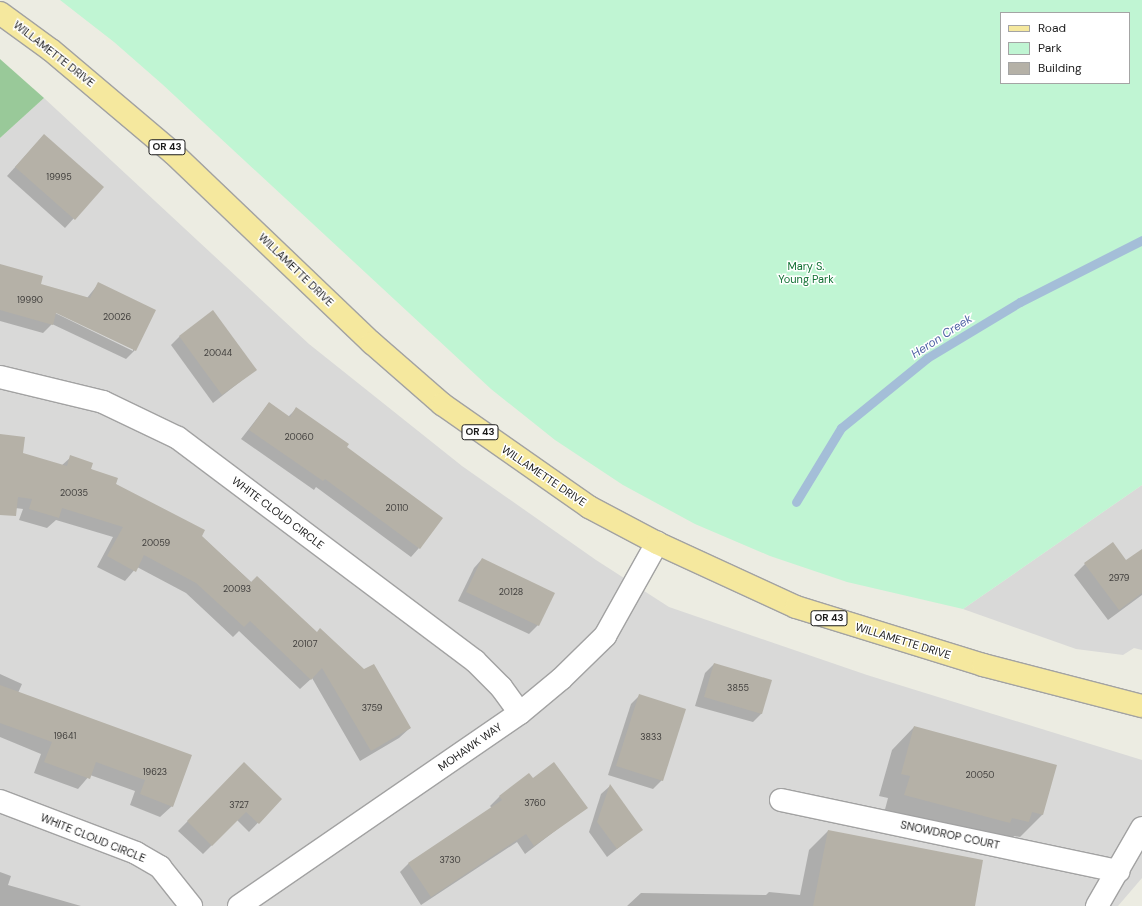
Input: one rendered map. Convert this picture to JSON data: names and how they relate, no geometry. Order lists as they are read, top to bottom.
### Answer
{
  "streets": {
    "main road": ["WILLAMETTE DRIVE", "OR 43"],
    "street": ["WHITE CLOUD CIRCLE", "MOHAWK WAY", "SNOWDROP COURT"]
  },
  "crossings": [
    ["WILLAMETTE DRIVE", "MOHAWK WAY"],
    ["WHITE CLOUD CIRCLE", "MOHAWK WAY"]
  ],
  "water": ["Heron Creek"],
  "parks": ["Mary S. Young Park"],
  "house_numbers": [
    "19995",
    "19990",
    "20026",
    "20044",
    "20060",
    "20035",
    "20110",
    "20059",
    "2979",
    "20093",
    "20128",
    "20107",
    "3855",
    "3759",
    "19641",
    "3833",
    "19623",
    "20050",
    "3760",
    "3727",
    "3730"
  ],
  "legend": ["Road", "Park", "Building"]
}
